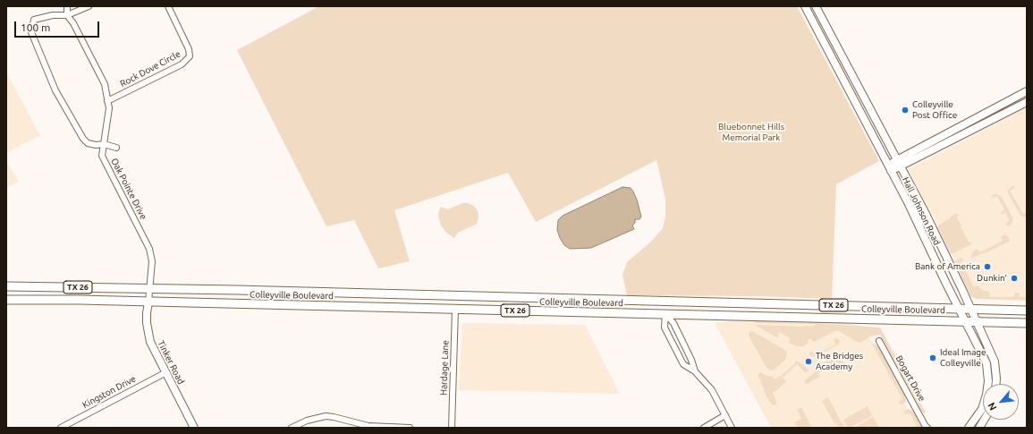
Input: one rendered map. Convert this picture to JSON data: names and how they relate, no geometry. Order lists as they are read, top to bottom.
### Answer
{
  "streets": {
    "main road": [
      "Hall Johnson Road",
      "TX 26",
      "Colleyville Boulevard",
      "Tinker Road"
    ],
    "street": [
      "Rock Dove Circle",
      "Oak Pointe Drive",
      "Hardage Lane",
      "Bogart Drive",
      "Kingston Drive"
    ]
  },
  "crossings": [
    ["Rock Dove Circle", "Oak Pointe Drive"],
    ["Oak Pointe Drive", "Colleyville Boulevard"],
    ["Oak Pointe Drive", "Tinker Road"],
    ["Hall Johnson Road", "Colleyville Boulevard"],
    ["Colleyville Boulevard", "Tinker Road"],
    ["Colleyville Boulevard", "Hardage Lane"],
    ["Tinker Road", "Kingston Drive"]
  ],
  "parks": ["Bluebonnet Hills Memorial Park"],
  "places": [
    "Colleyville Post Office",
    "Bank of America",
    "Dunkin'",
    "Ideal Image Colleyville",
    "The Bridges Academy"
  ],
  "scale_bar": "100 m",
  "north": "bottom left"
}
